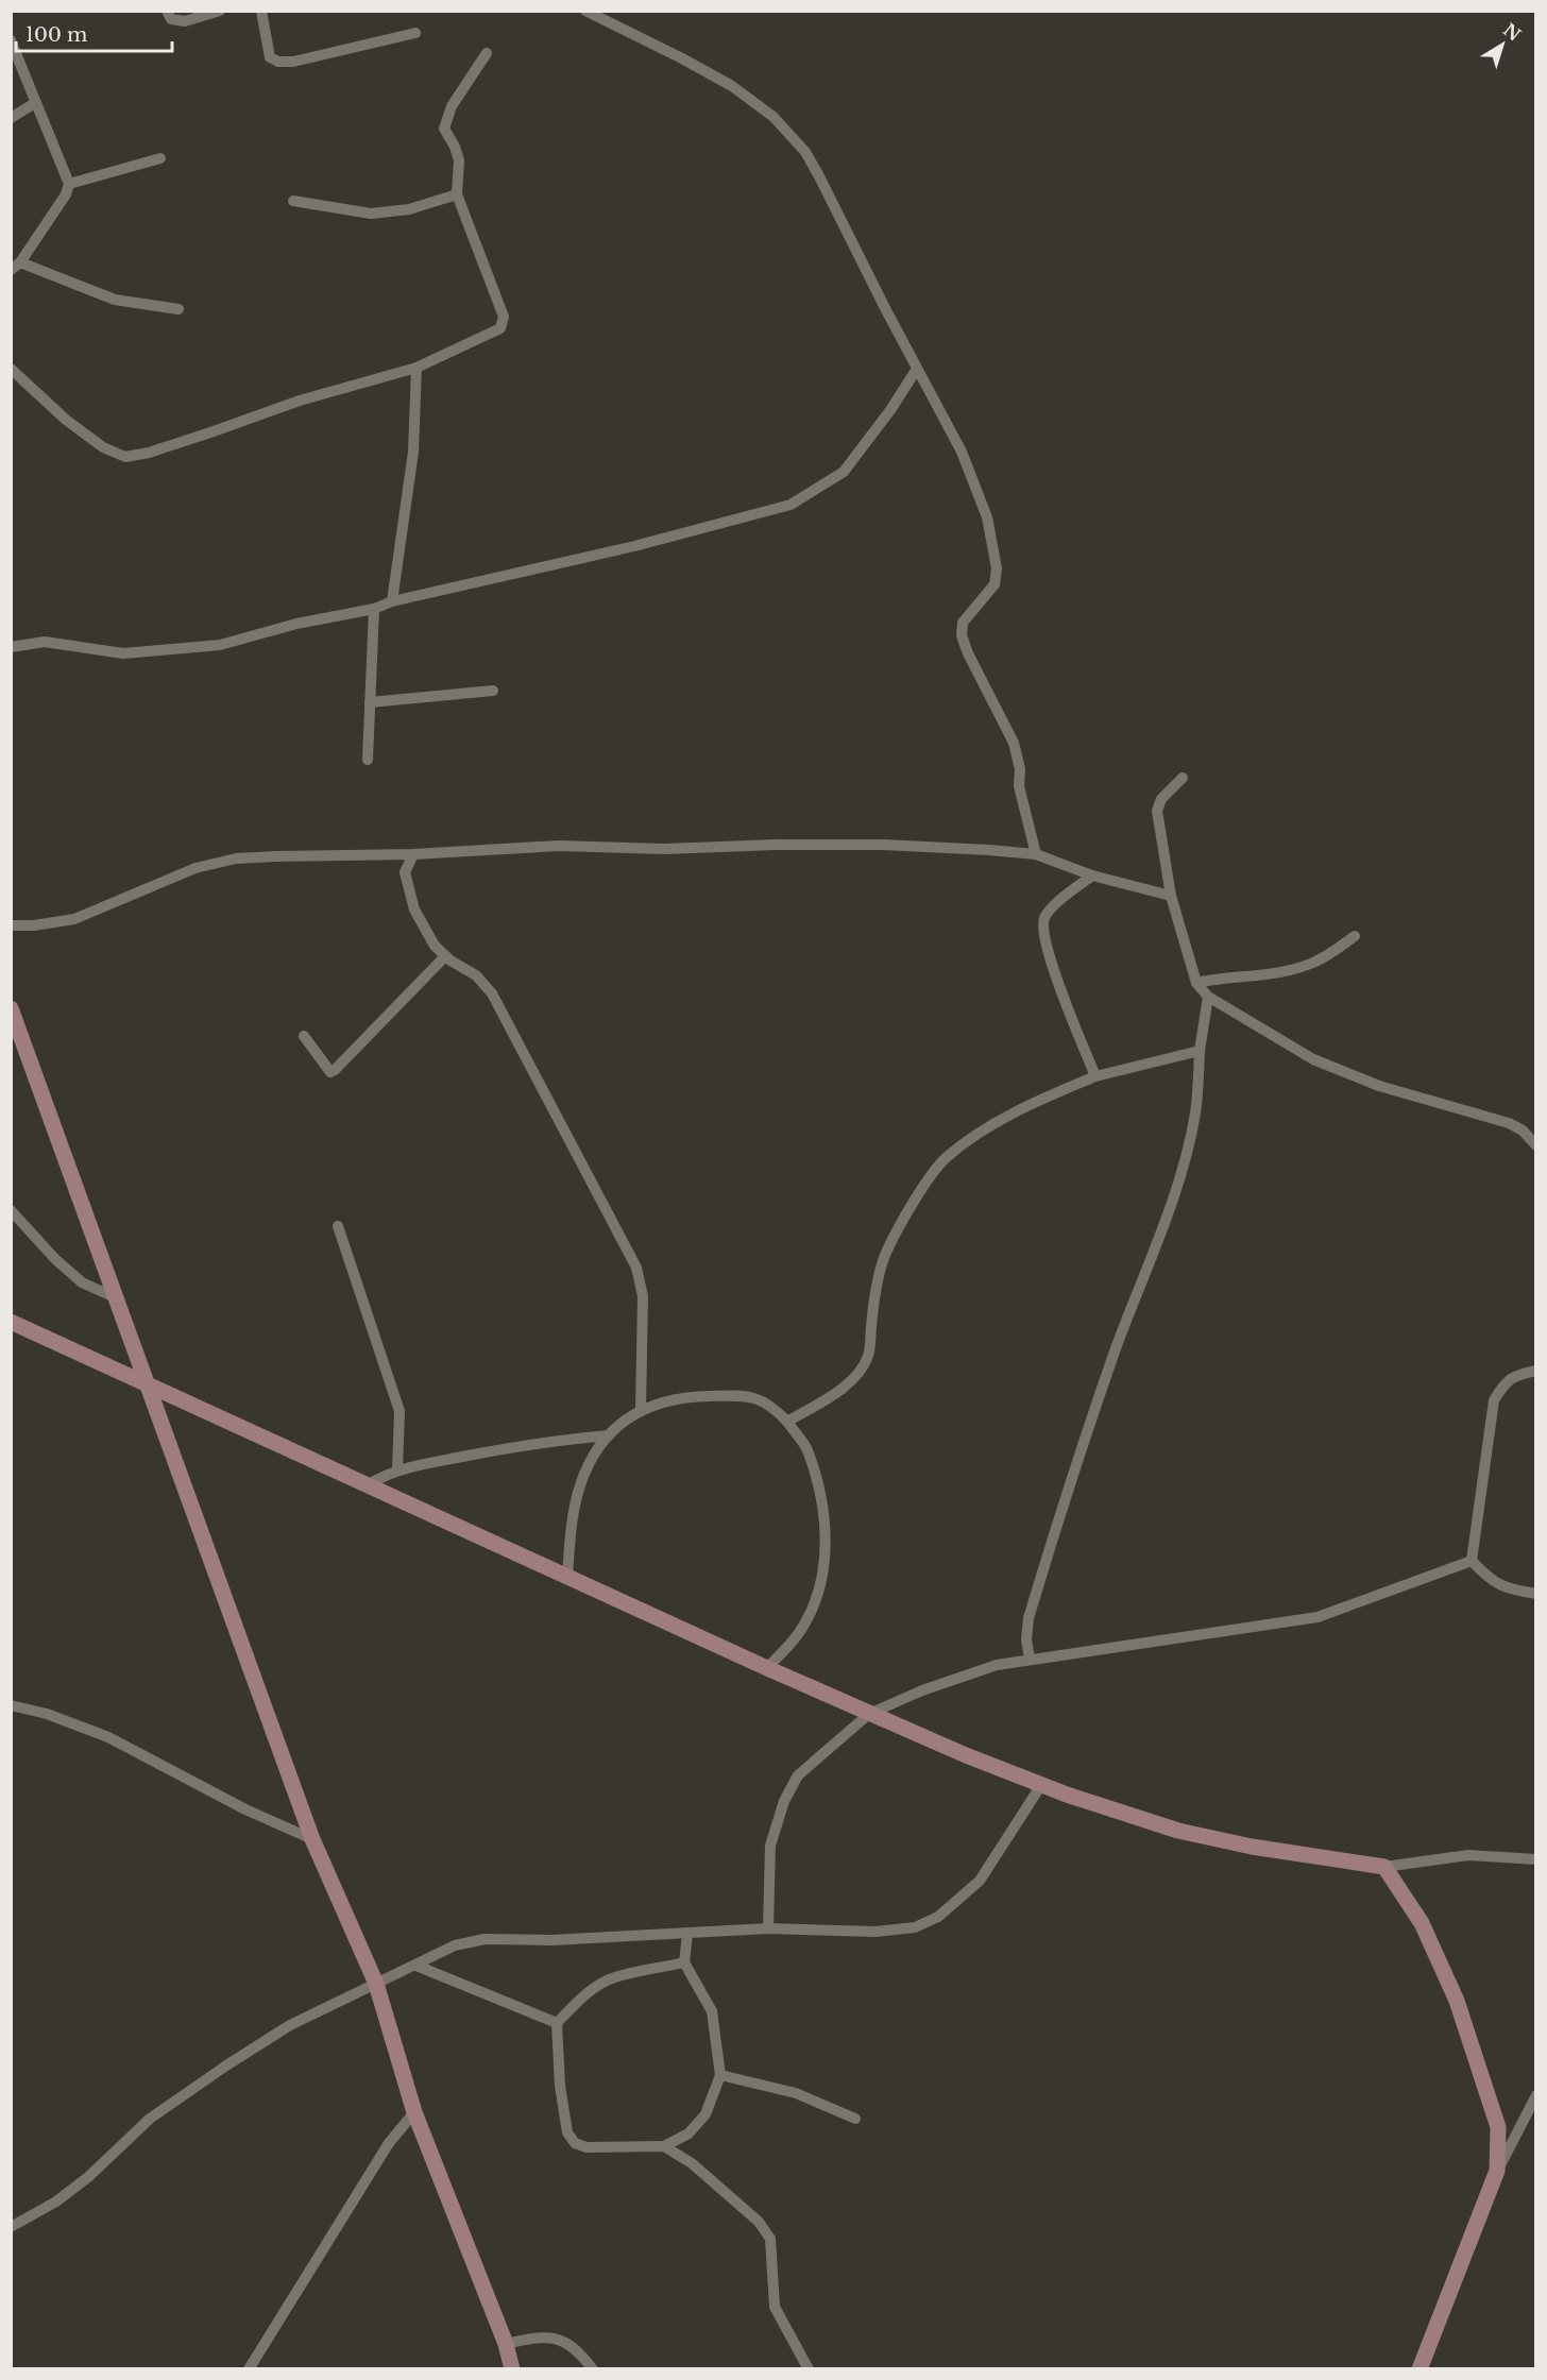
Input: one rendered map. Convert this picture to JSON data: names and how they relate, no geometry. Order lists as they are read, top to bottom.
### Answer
{
  "scale_bar": "100 m",
  "north": "top right"
}
